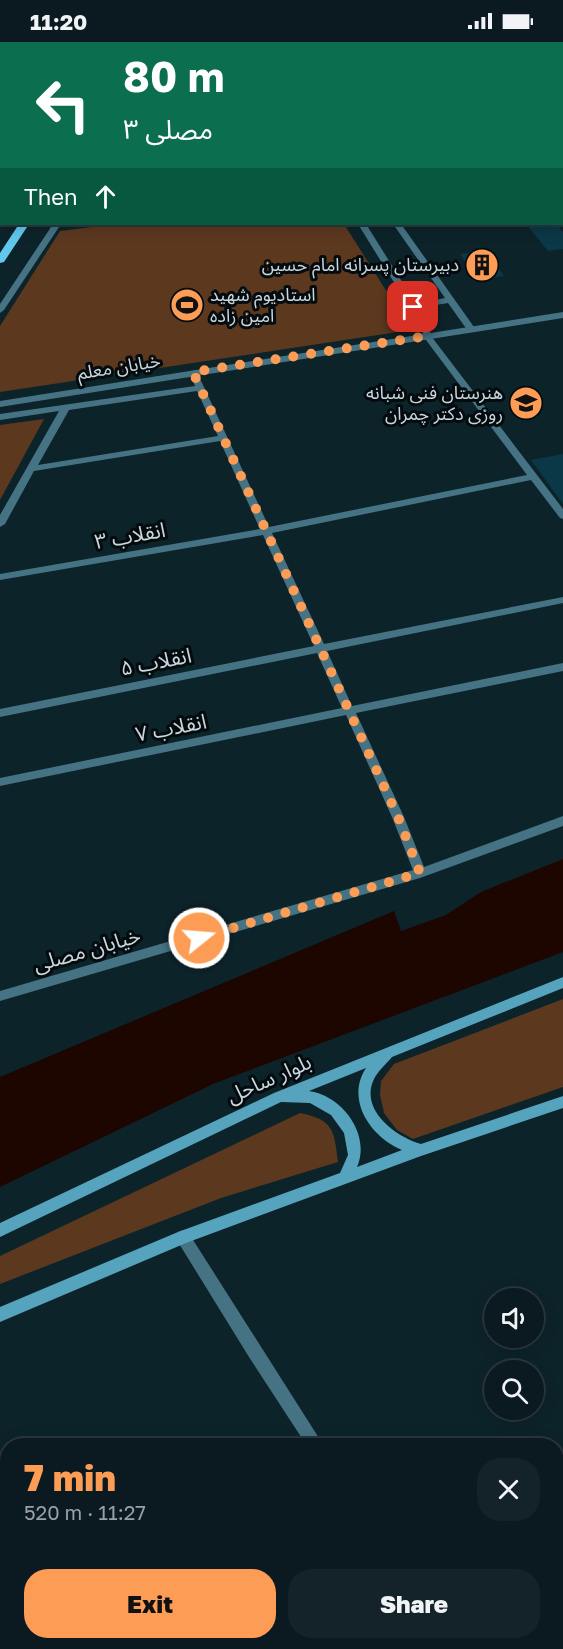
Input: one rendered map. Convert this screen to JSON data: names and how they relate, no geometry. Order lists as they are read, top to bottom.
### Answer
{
  "streets": {
    "main road": ["بلوار ساحل"],
    "street": [
      "خیابان معلم",
      "انقلاب ۳",
      "انقلاب ۵",
      "انقلاب ۷",
      "خیابان مصلی"
    ]
  },
  "places": {
    "building": ["دبیرستان پسرانه امام حسین"],
    "sports": ["استادیوم شهید امین زاده"],
    "school or university": ["هنرستان فنی شبانه روزی دکتر چمران"]
  },
  "page": {
    "status": "11:20",
    "turn": ["80 m", "مصلی ۳"],
    "then": "Then",
    "heading": ["7 min", "520 m · 11:27"],
    "buttons": ["Exit", "Share"]
  }
}
